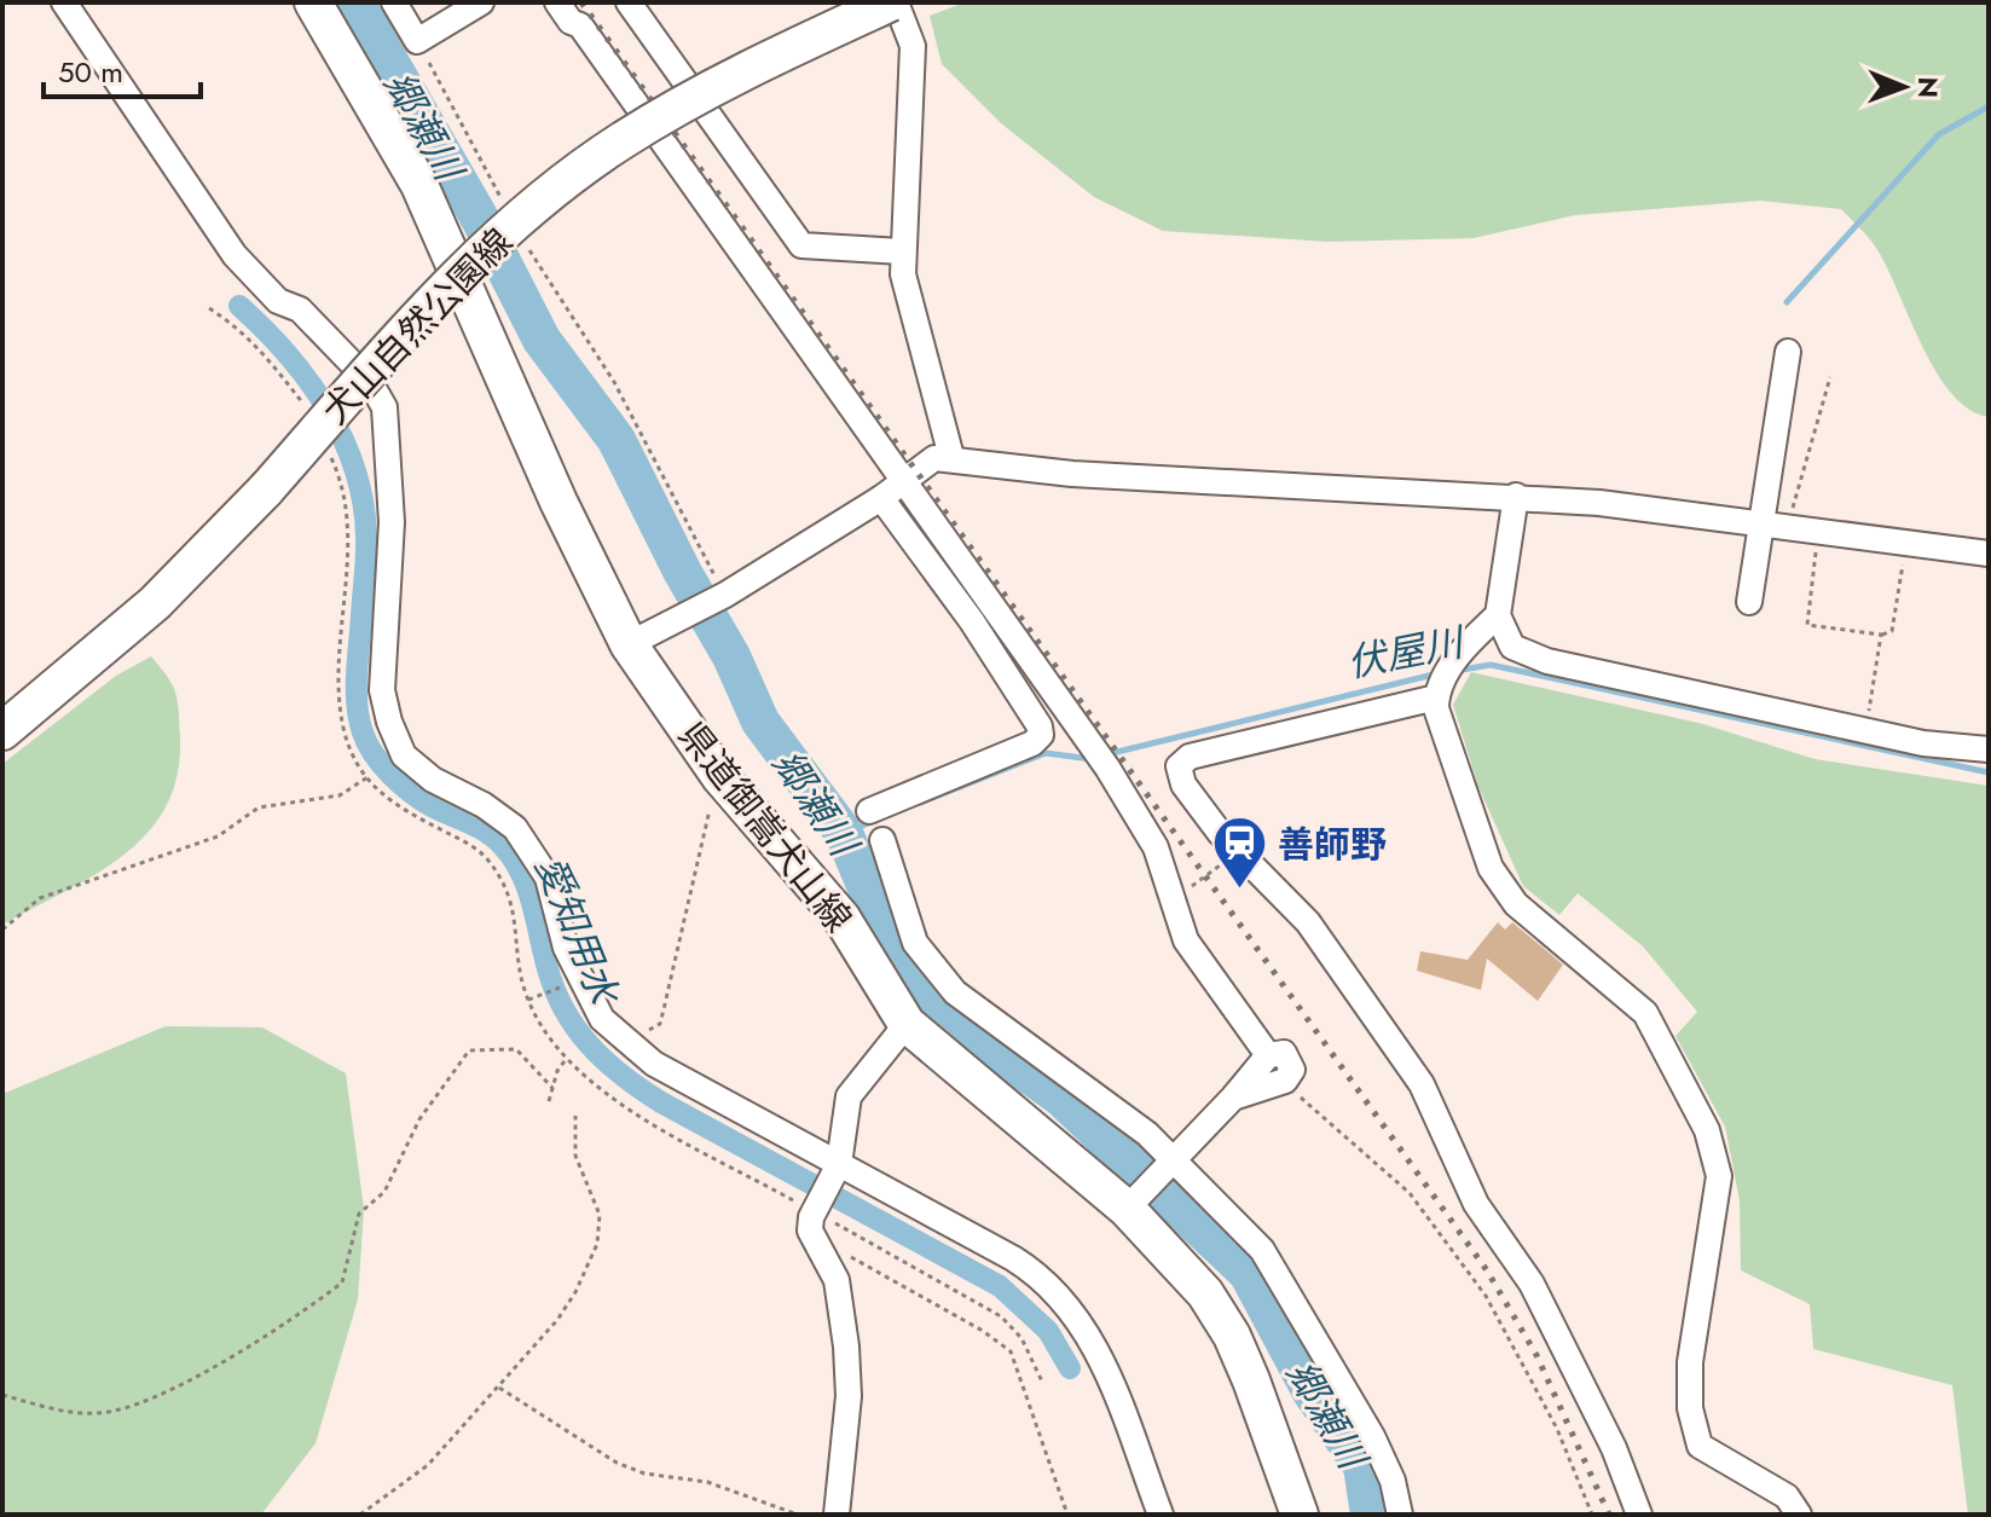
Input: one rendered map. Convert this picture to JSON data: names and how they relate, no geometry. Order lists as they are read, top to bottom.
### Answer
{
  "streets": {
    "main road": ["犬山自然公園線", "県道御嵩犬山線"]
  },
  "water": ["郷瀬川", "伏屋川", "愛知用水"],
  "places": {
    "station": ["善師野"]
  },
  "scale_bar": "50 m",
  "north": "right"
}
